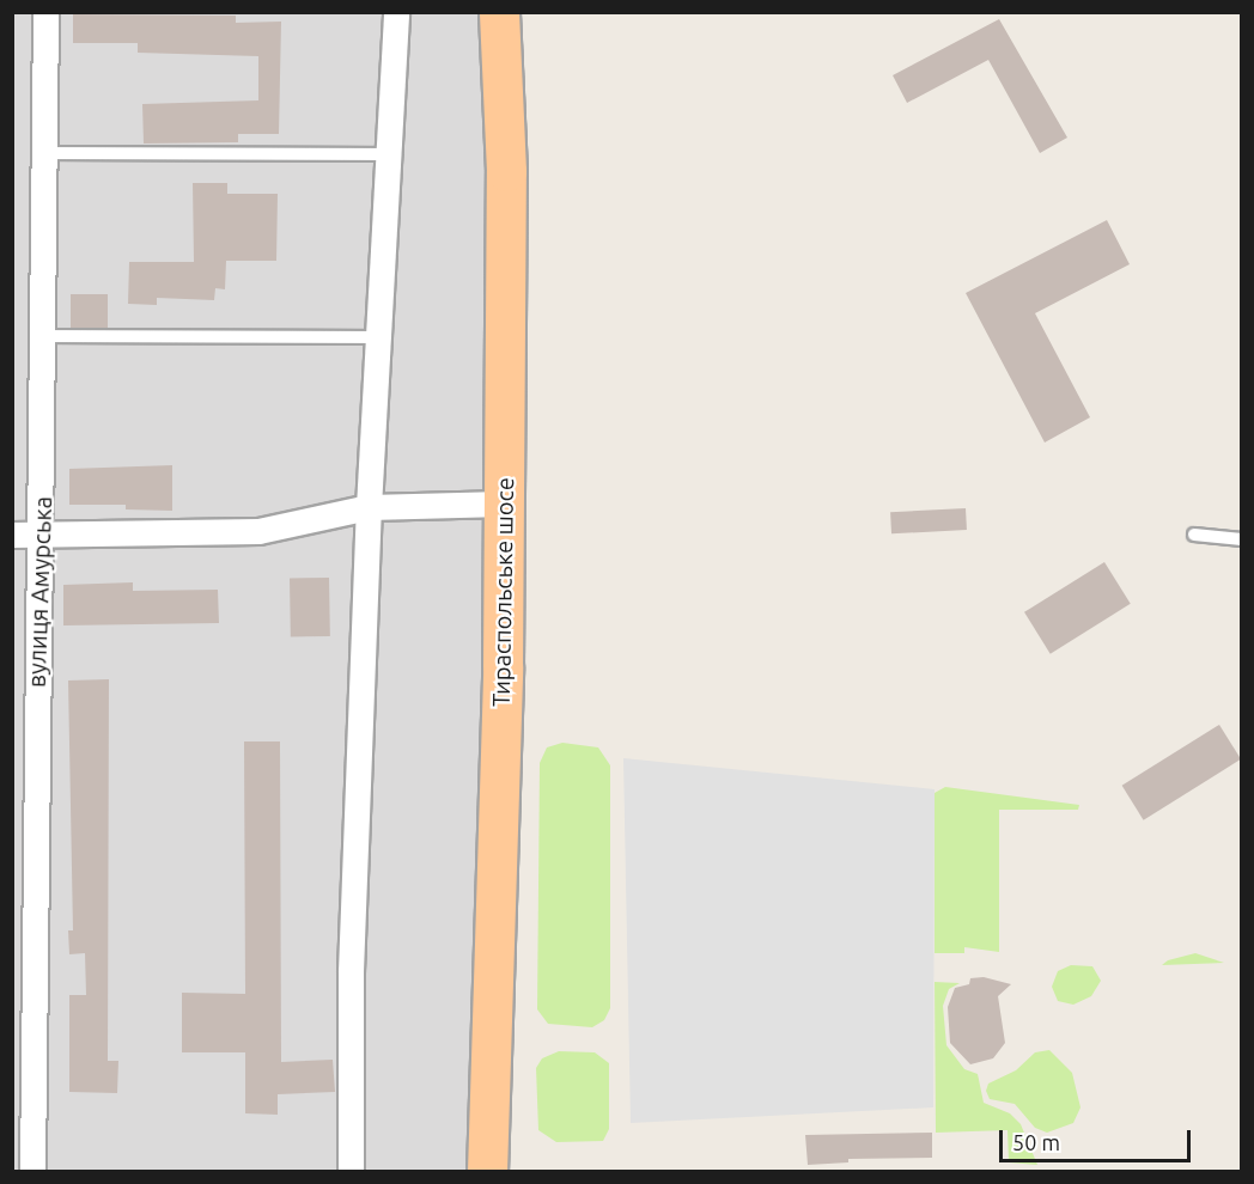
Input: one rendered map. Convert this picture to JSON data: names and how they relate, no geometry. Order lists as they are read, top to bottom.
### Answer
{
  "streets": {
    "main road": ["Тираспольське шосе"],
    "street": ["вулиця Амурська"]
  },
  "scale_bar": "50 m"
}
